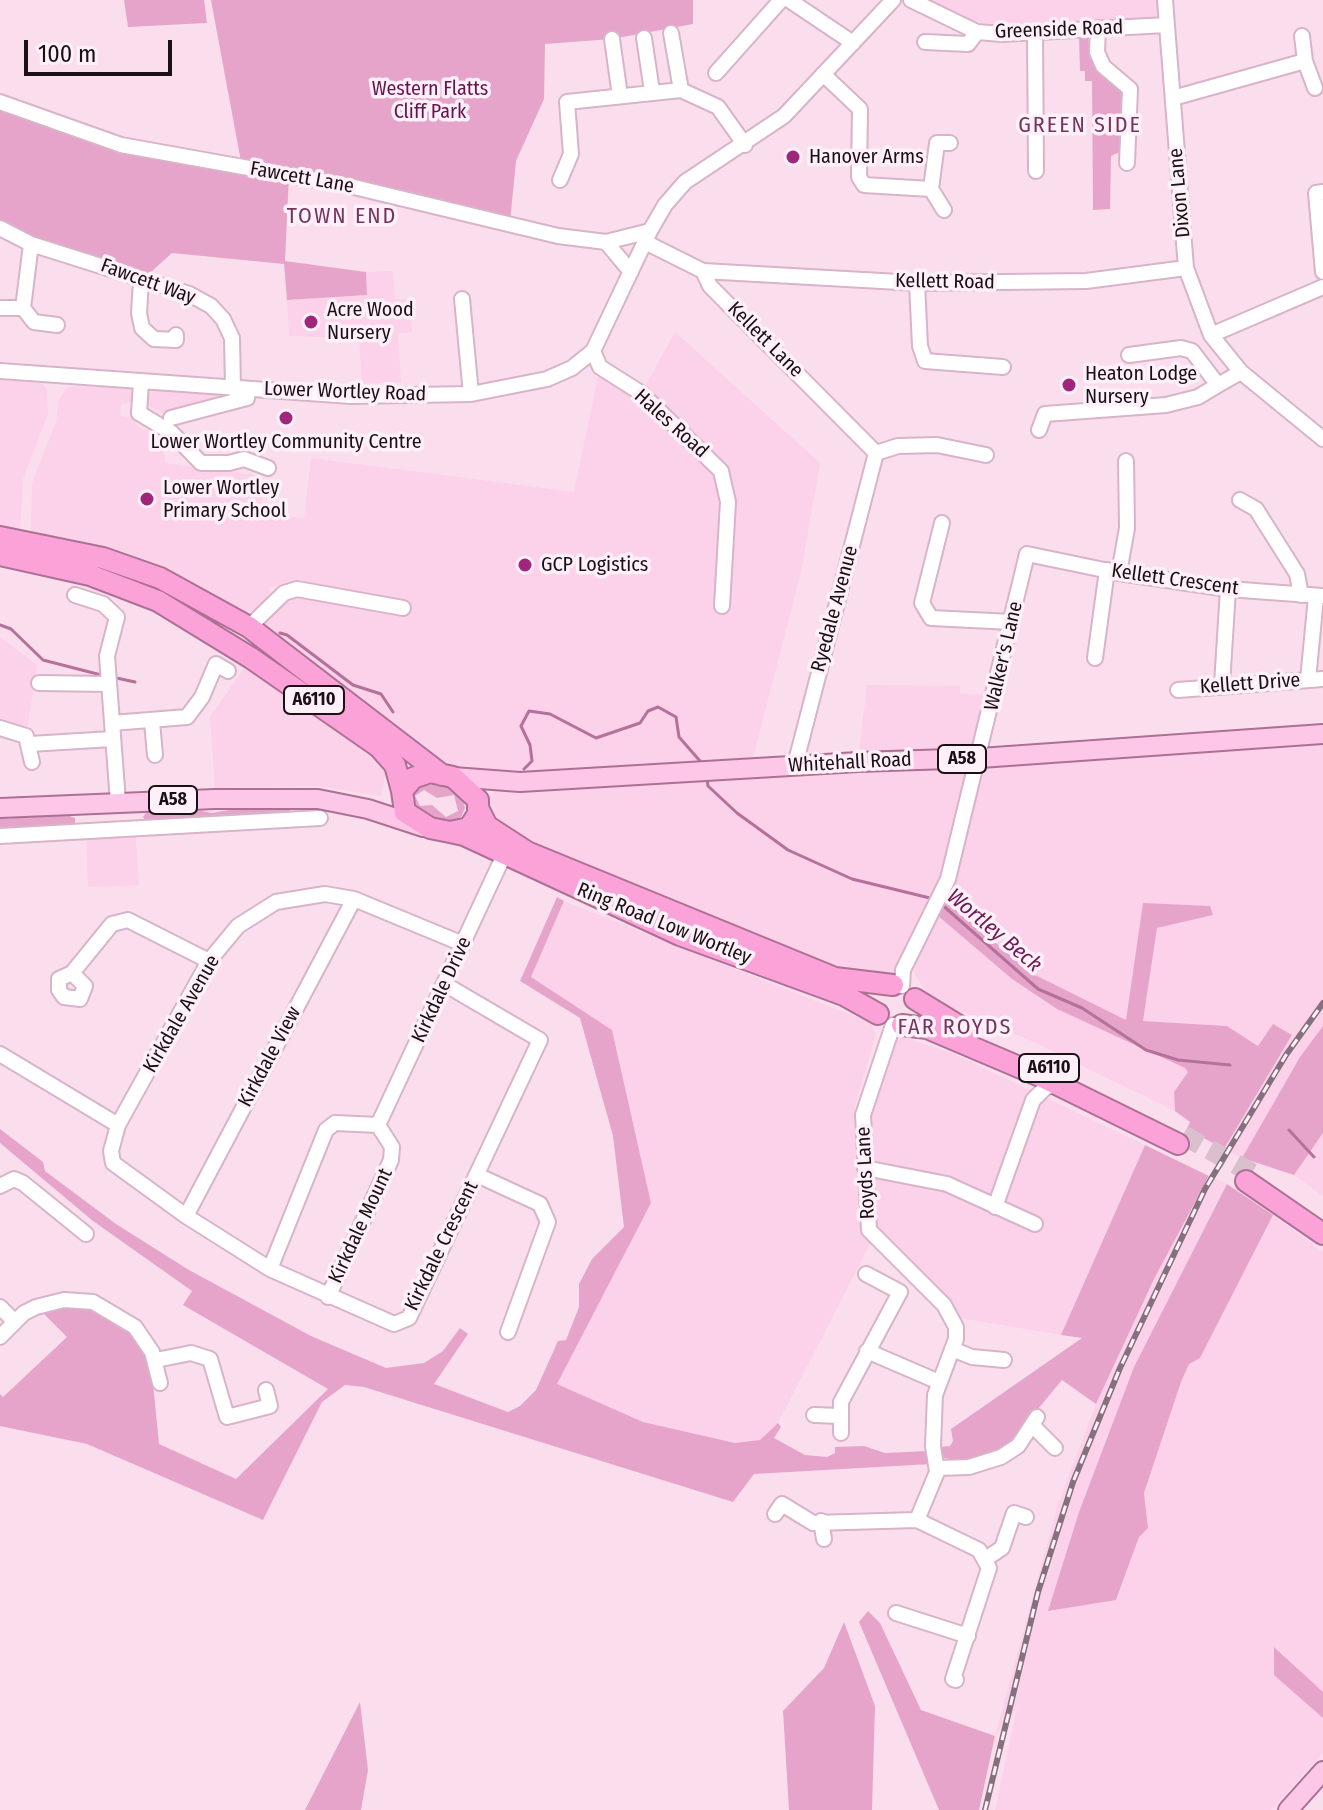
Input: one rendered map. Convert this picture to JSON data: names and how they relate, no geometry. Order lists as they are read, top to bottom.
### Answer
{
  "streets": {
    "highway": ["A6110", "Ring Road Low Wortley"],
    "main road": ["A58", "Whitehall Road"],
    "street": [
      "Greenside Road",
      "Fawcett Lane",
      "Dixon Lane",
      "Fawcett Way",
      "Kellett Road",
      "Kellett Lane",
      "Lower Wortley Road",
      "Hales Road",
      "Kellett Crescent",
      "Ryedale Avenue",
      "Walker's Lane",
      "Kellett Drive",
      "Kirkdale Drive",
      "Kirkdale Avenue",
      "Kirkdale View",
      "Royds Lane",
      "Kirkdale Mount",
      "Kirkdale Crescent"
    ]
  },
  "crossings": [
    ["Greenside Road", "Dixon Lane"],
    ["Fawcett Lane", "Kellett Lane"],
    ["Dixon Lane", "Kellett Road"],
    ["Fawcett Way", "Lower Wortley Road"],
    ["Kellett Road", "Kellett Lane"],
    ["Kellett Lane", "Ryedale Avenue"],
    ["Lower Wortley Road", "Hales Road"],
    ["Kellett Crescent", "Walker's Lane"],
    ["Ryedale Avenue", "Whitehall Road"],
    ["Walker's Lane", "Whitehall Road"],
    ["A6110", "A58"],
    ["A6110", "Whitehall Road"],
    ["A6110", "Ring Road Low Wortley"],
    ["A58", "Whitehall Road"],
    ["A58", "Ring Road Low Wortley"],
    ["Whitehall Road", "Ring Road Low Wortley"],
    ["Ring Road Low Wortley", "Kirkdale Drive"],
    ["Ring Road Low Wortley", "Royds Lane"],
    ["Kirkdale Drive", "Kirkdale Avenue"],
    ["Kirkdale Drive", "Kirkdale Mount"],
    ["Kirkdale Drive", "Kirkdale Crescent"],
    ["Kirkdale Avenue", "Kirkdale View"],
    ["Kirkdale Avenue", "Kirkdale Crescent"],
    ["Kirkdale View", "Kirkdale Crescent"],
    ["Kirkdale Mount", "Kirkdale Crescent"]
  ],
  "districts": ["GREEN SIDE", "TOWN END", "FAR ROYDS"],
  "water": ["Wortley Beck"],
  "parks": ["Western Flatts Cliff Park"],
  "places": [
    "Hanover Arms",
    "Acre Wood Nursery",
    "Heaton Lodge Nursery",
    "Lower Wortley Community Centre",
    "Lower Wortley Primary School",
    "GCP Logistics"
  ],
  "scale_bar": "100 m"
}
